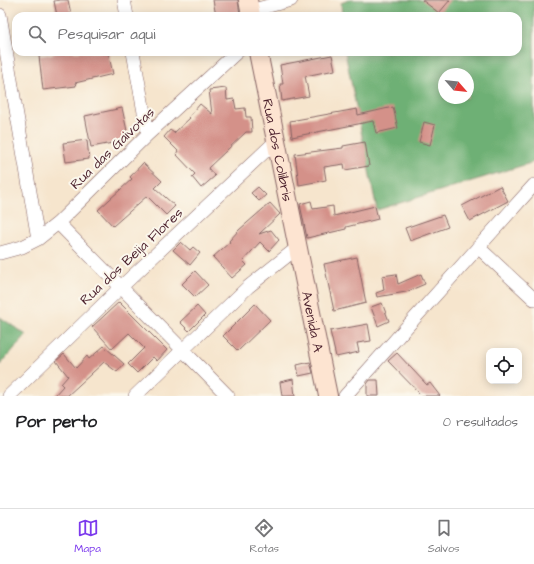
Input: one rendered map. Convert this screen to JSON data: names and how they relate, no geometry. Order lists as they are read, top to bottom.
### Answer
{
  "streets": {
    "street": [
      "Rua das Gaivotas",
      "Rua dos Colibris",
      "Rua dos Beija Flores",
      "Avenida A"
    ]
  },
  "crossings": [
    ["Rua dos Colibris", "Rua dos Beija Flores"],
    ["Rua dos Colibris", "Avenida A"]
  ],
  "north": "bottom right",
  "page": {
    "search": "Pesquisar aqui",
    "heading": ["Por perto", "0 resultados"],
    "nav": ["Mapa", "Rotas", "Salvos"]
  }
}
